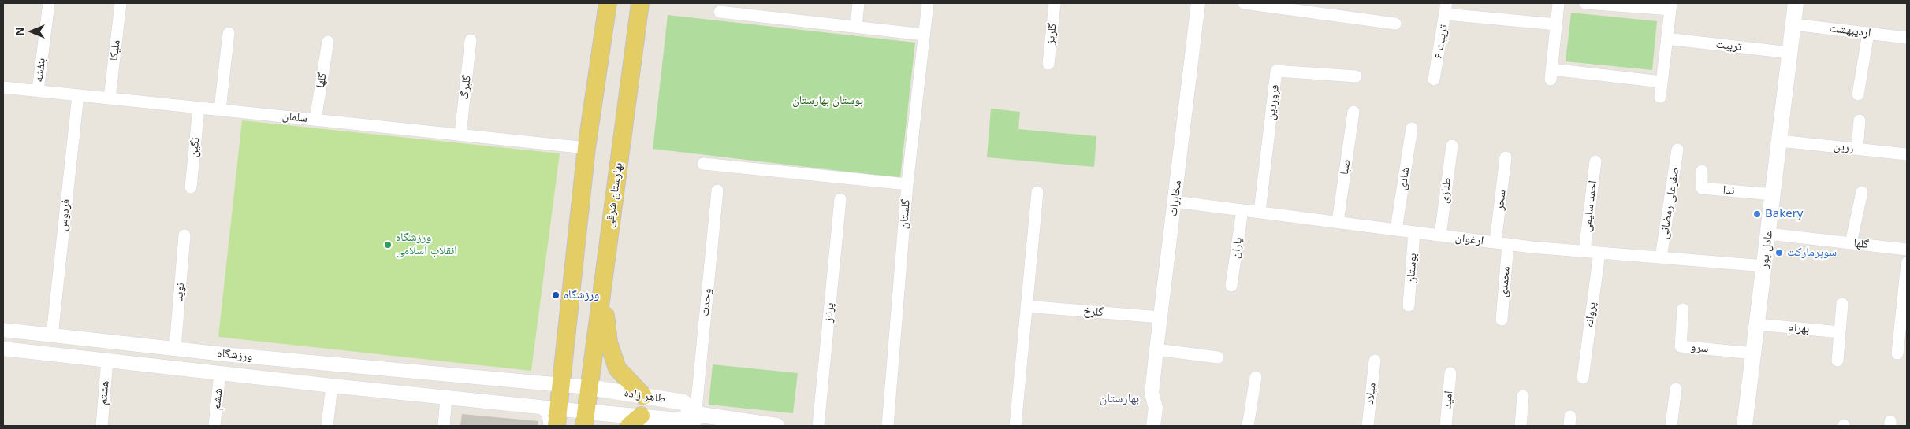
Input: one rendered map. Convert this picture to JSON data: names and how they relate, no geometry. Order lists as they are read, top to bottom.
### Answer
{
  "streets": {
    "main road": ["بهارستان شرقی", "عادل پور", "طاهر زاده"],
    "street": [
      "اردیبهشت",
      "گلریز",
      "تربیت ۶",
      "تربیت",
      "ملیکا",
      "بنفشه",
      "گلها",
      "گلبرگ",
      "فروردین",
      "سلمان",
      "نگین",
      "زرین",
      "صبا",
      "شادی",
      "طنازی",
      "ندا",
      "مخابرات",
      "سحر",
      "صفرعلی رمضانی",
      "احمد سلیمی",
      "گلستان",
      "فردوس",
      "ارغوان",
      "یاران",
      "بوستان",
      "محمدی",
      "نوید",
      "وحدت",
      "گلرخ",
      "پرناز",
      "پروانه",
      "بهرام",
      "سرو",
      "ورزشگاه",
      "هشتم",
      "میلاد",
      "ششم",
      "امید"
    ]
  },
  "crossings": [
    ["اردیبهشت", "عادل پور"],
    ["تربیت", "عادل پور"],
    ["ملیکا", "سلمان"],
    ["بنفشه", "سلمان"],
    ["گلها", "سلمان"],
    ["گلها", "عادل پور"],
    ["گلبرگ", "سلمان"],
    ["فروردین", "ارغوان"],
    ["سلمان", "نگین"],
    ["سلمان", "فردوس"],
    ["زرین", "عادل پور"],
    ["صبا", "ارغوان"],
    ["شادی", "ارغوان"],
    ["طنازی", "ارغوان"],
    ["ندا", "عادل پور"],
    ["بهارستان شرقی", "ورزشگاه"],
    ["بهارستان شرقی", "طاهر زاده"],
    ["مخابرات", "ارغوان"],
    ["مخابرات", "گلرخ"],
    ["سحر", "ارغوان"],
    ["صفرعلی رمضانی", "ارغوان"],
    ["احمد سلیمی", "ارغوان"],
    ["فردوس", "ورزشگاه"],
    ["ارغوان", "یاران"],
    ["ارغوان", "عادل پور"],
    ["ارغوان", "بوستان"],
    ["ارغوان", "محمدی"],
    ["ارغوان", "پروانه"],
    ["عادل پور", "بهرام"],
    ["عادل پور", "سرو"],
    ["نوید", "ورزشگاه"],
    ["وحدت", "طاهر زاده"],
    ["ورزشگاه", "هشتم"],
    ["ورزشگاه", "طاهر زاده"],
    ["ورزشگاه", "ششم"]
  ],
  "districts": ["بهارستان"],
  "parks": ["بوستان بهارستان"],
  "places": [
    "Bakery",
    "ورزشگاه انقلاب اسلامی",
    "سوپرمارکت",
    "ورزشگاه"
  ],
  "north": "left"
}
